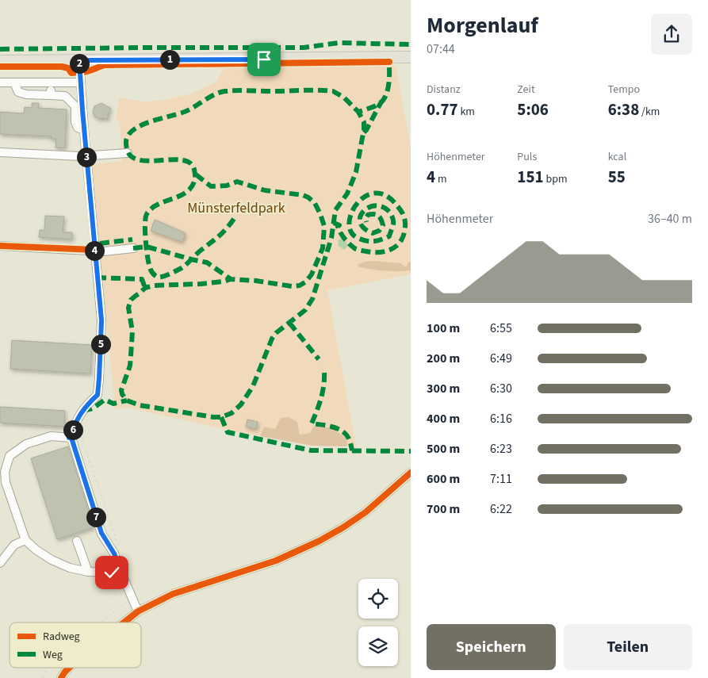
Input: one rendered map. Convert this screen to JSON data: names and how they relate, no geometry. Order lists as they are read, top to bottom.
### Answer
{
  "parks": ["Münsterfeldpark"],
  "legend": ["Radweg", "Weg"],
  "page": {
    "heading": ["Morgenlauf", "07:44"],
    "pins": [
      "1",
      "2",
      "3",
      "4",
      "5",
      "6",
      "7"
    ],
    "stats": [
      ["Distanz", "0.77 km"],
      ["Zeit", "5:06"],
      ["Tempo", "6:38 /km"],
      ["Höhenmeter", "4 m"],
      ["Puls", "151 bpm"],
      ["kcal", "55"]
    ],
    "chart": ["Höhenmeter", "36–40 m"],
    "list": [
      {
        "name": "100 m",
        "note": "6:55"
      },
      {
        "name": "200 m",
        "note": "6:49"
      },
      {
        "name": "300 m",
        "note": "6:30"
      },
      {
        "name": "400 m",
        "note": "6:16"
      },
      {
        "name": "500 m",
        "note": "6:23"
      },
      {
        "name": "600 m",
        "note": "7:11"
      },
      {
        "name": "700 m",
        "note": "6:22"
      }
    ],
    "buttons": ["Speichern", "Teilen"]
  }
}
